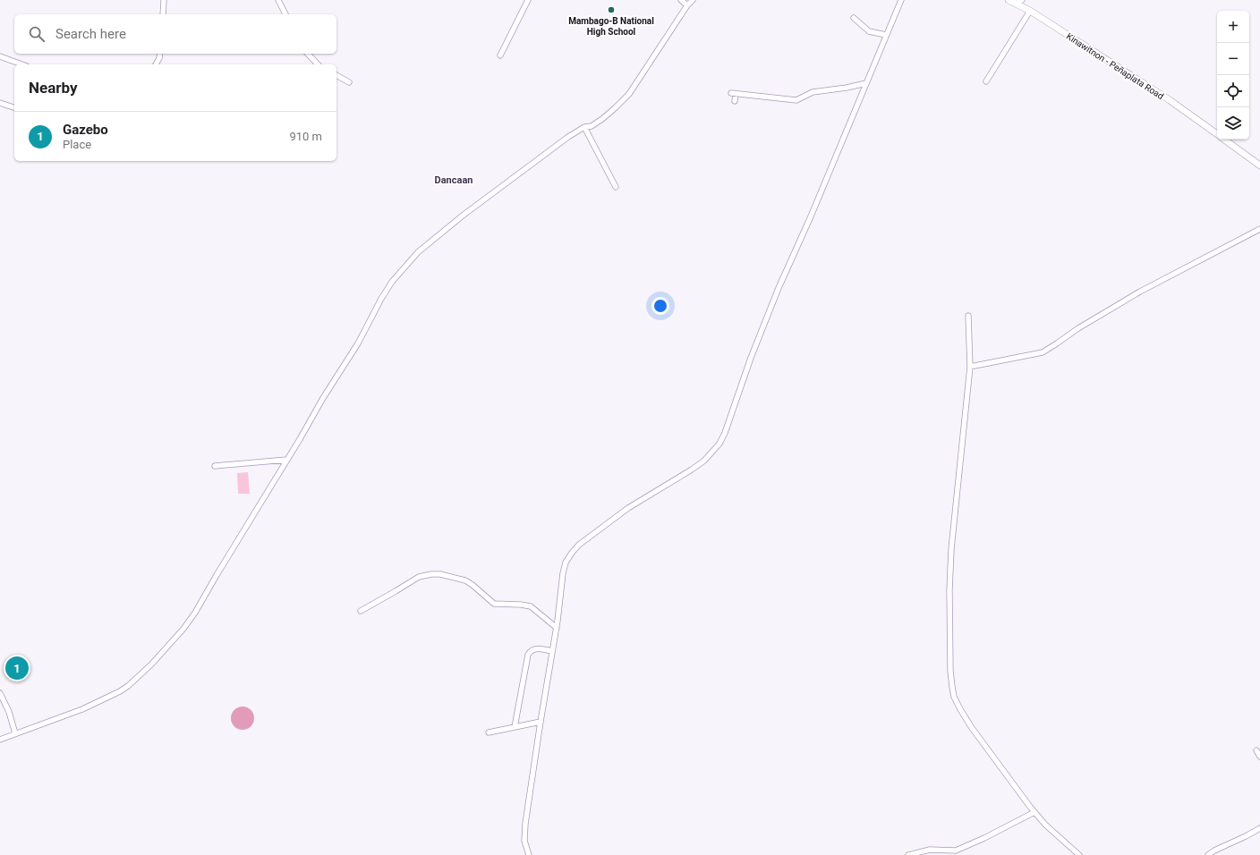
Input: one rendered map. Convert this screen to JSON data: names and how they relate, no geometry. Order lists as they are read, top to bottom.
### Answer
{
  "streets": {
    "street": ["Kinawitnon - Peñaplata Road"]
  },
  "districts": ["Dancaan"],
  "places": ["Mambago-B National High School"],
  "page": {
    "map_buttons": ["+", "−"],
    "search": "Search here",
    "heading": "Nearby",
    "list": [
      {
        "mark": "1",
        "name": "Gazebo",
        "note": "Place",
        "value": "910 m"
      }
    ],
    "pins": "1"
  }
}
